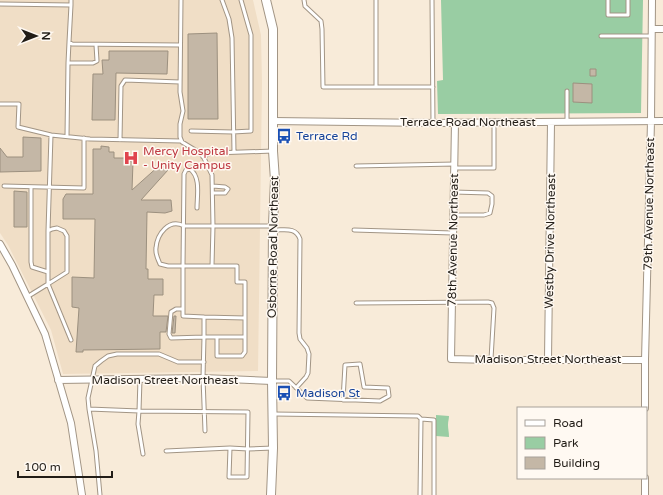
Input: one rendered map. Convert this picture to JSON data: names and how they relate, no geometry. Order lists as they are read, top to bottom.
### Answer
{
  "streets": {
    "street": [
      "Terrace Road Northeast",
      "79th Avenue Northeast",
      "78th Avenue Northeast",
      "Westby Drive Northeast",
      "Osborne Road Northeast",
      "Madison Street Northeast"
    ]
  },
  "crossings": [
    ["Terrace Road Northeast", "79th Avenue Northeast"],
    ["Terrace Road Northeast", "78th Avenue Northeast"],
    ["Terrace Road Northeast", "Westby Drive Northeast"],
    ["Terrace Road Northeast", "Osborne Road Northeast"],
    ["79th Avenue Northeast", "Madison Street Northeast"],
    ["78th Avenue Northeast", "Madison Street Northeast"],
    ["Westby Drive Northeast", "Madison Street Northeast"],
    ["Osborne Road Northeast", "Madison Street Northeast"]
  ],
  "places": {
    "bus stop": ["Terrace Rd", "Madison St"],
    "hospital": ["Mercy Hospital - Unity Campus"]
  },
  "legend": ["Road", "Park", "Building"],
  "scale_bar": "100 m",
  "north": "right"
}
